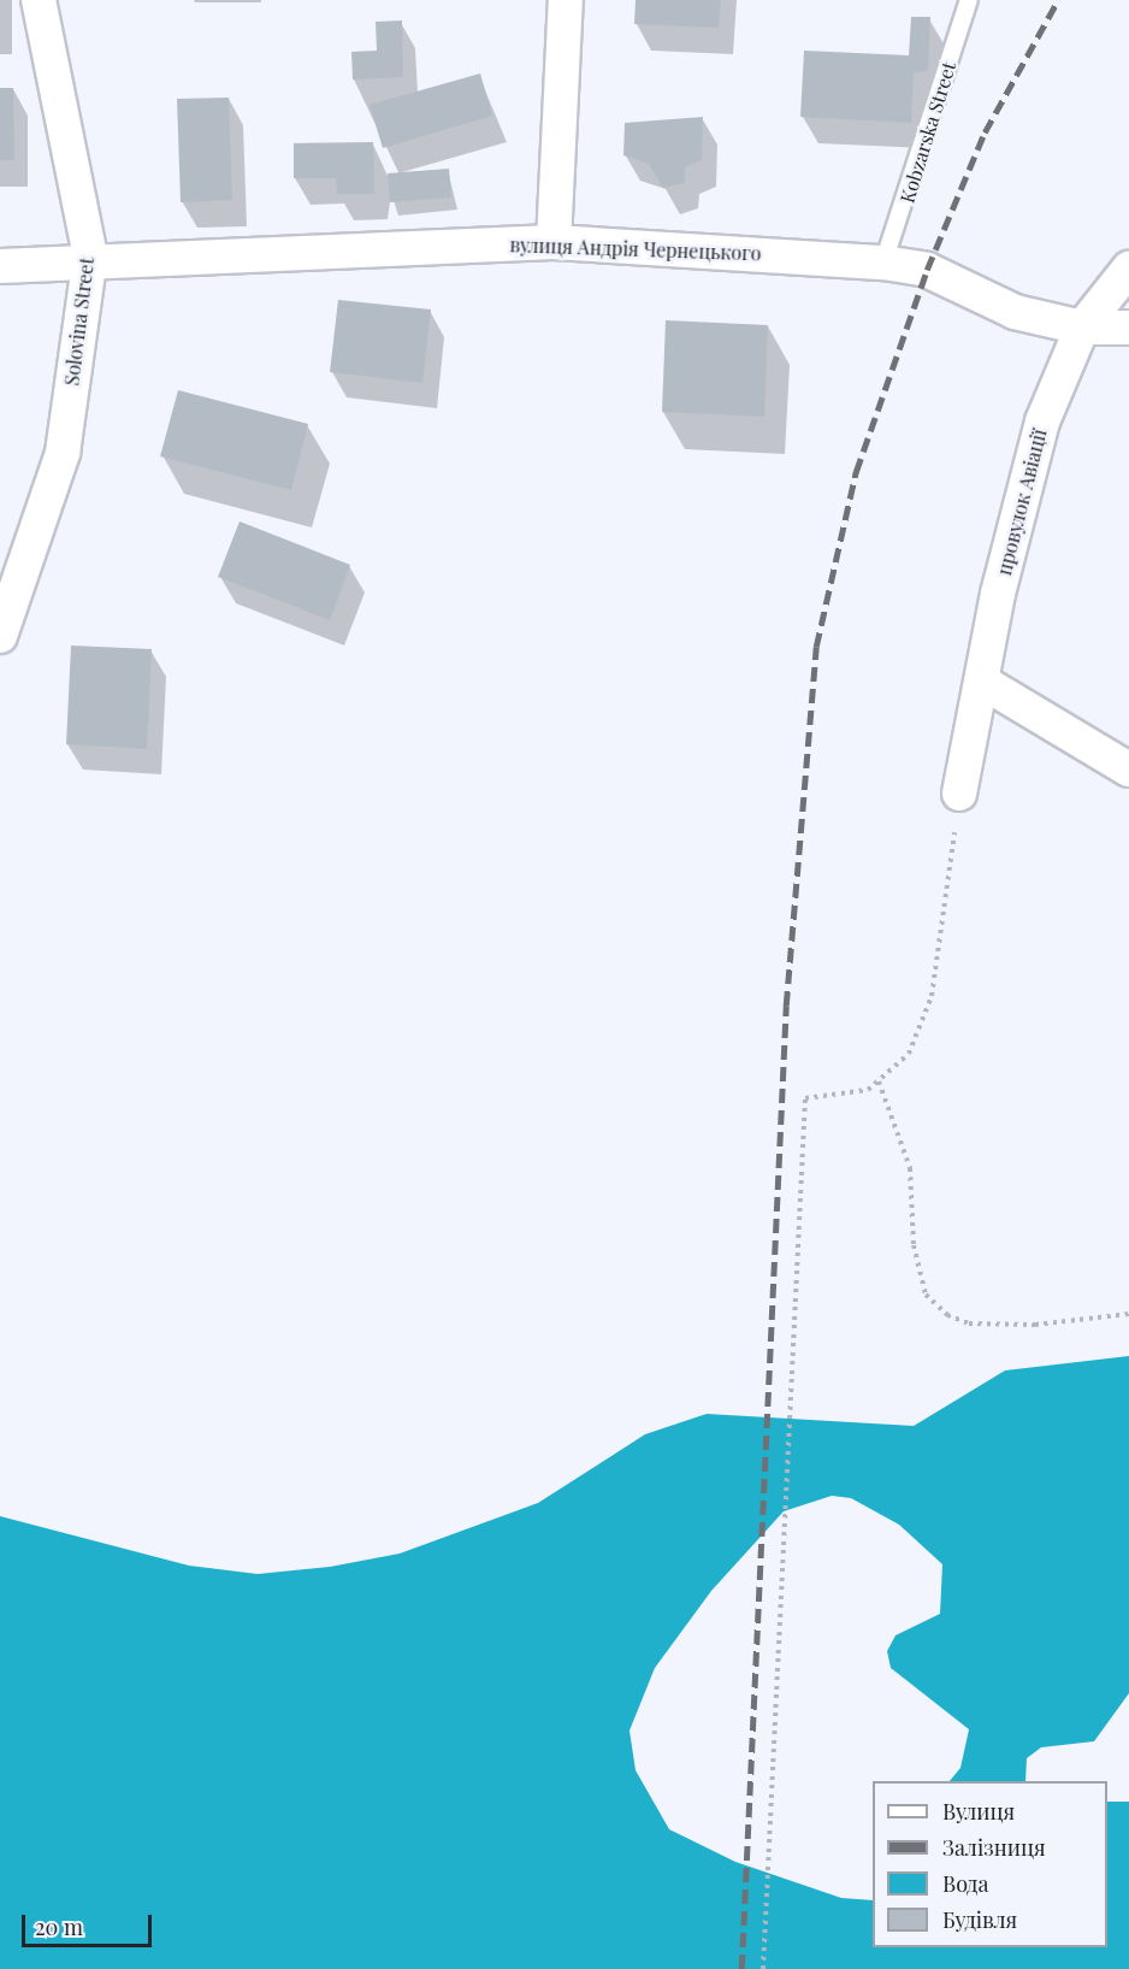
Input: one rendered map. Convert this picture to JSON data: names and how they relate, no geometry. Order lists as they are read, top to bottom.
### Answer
{
  "streets": {
    "street": ["вулиця Андрія Чернецького", "Solovina Street", "провулок Авіації"],
    "lane": ["Kobzarska Street"]
  },
  "crossings": [
    ["Kobzarska Street", "вулиця Андрія Чернецького"],
    ["вулиця Андрія Чернецького", "Solovina Street"],
    ["вулиця Андрія Чернецького", "провулок Авіації"]
  ],
  "legend": [
    "Вулиця",
    "Залізниця",
    "Вода",
    "Будівля"
  ],
  "scale_bar": "20 m"
}
